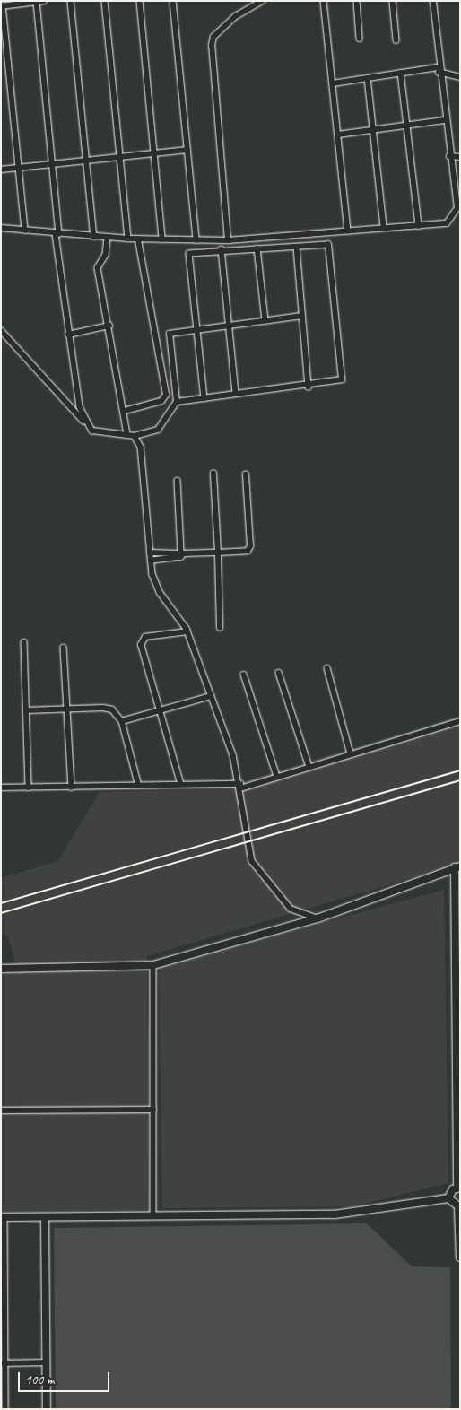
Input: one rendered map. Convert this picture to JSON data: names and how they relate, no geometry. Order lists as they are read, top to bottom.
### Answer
{
  "scale_bar": "100 m"
}
